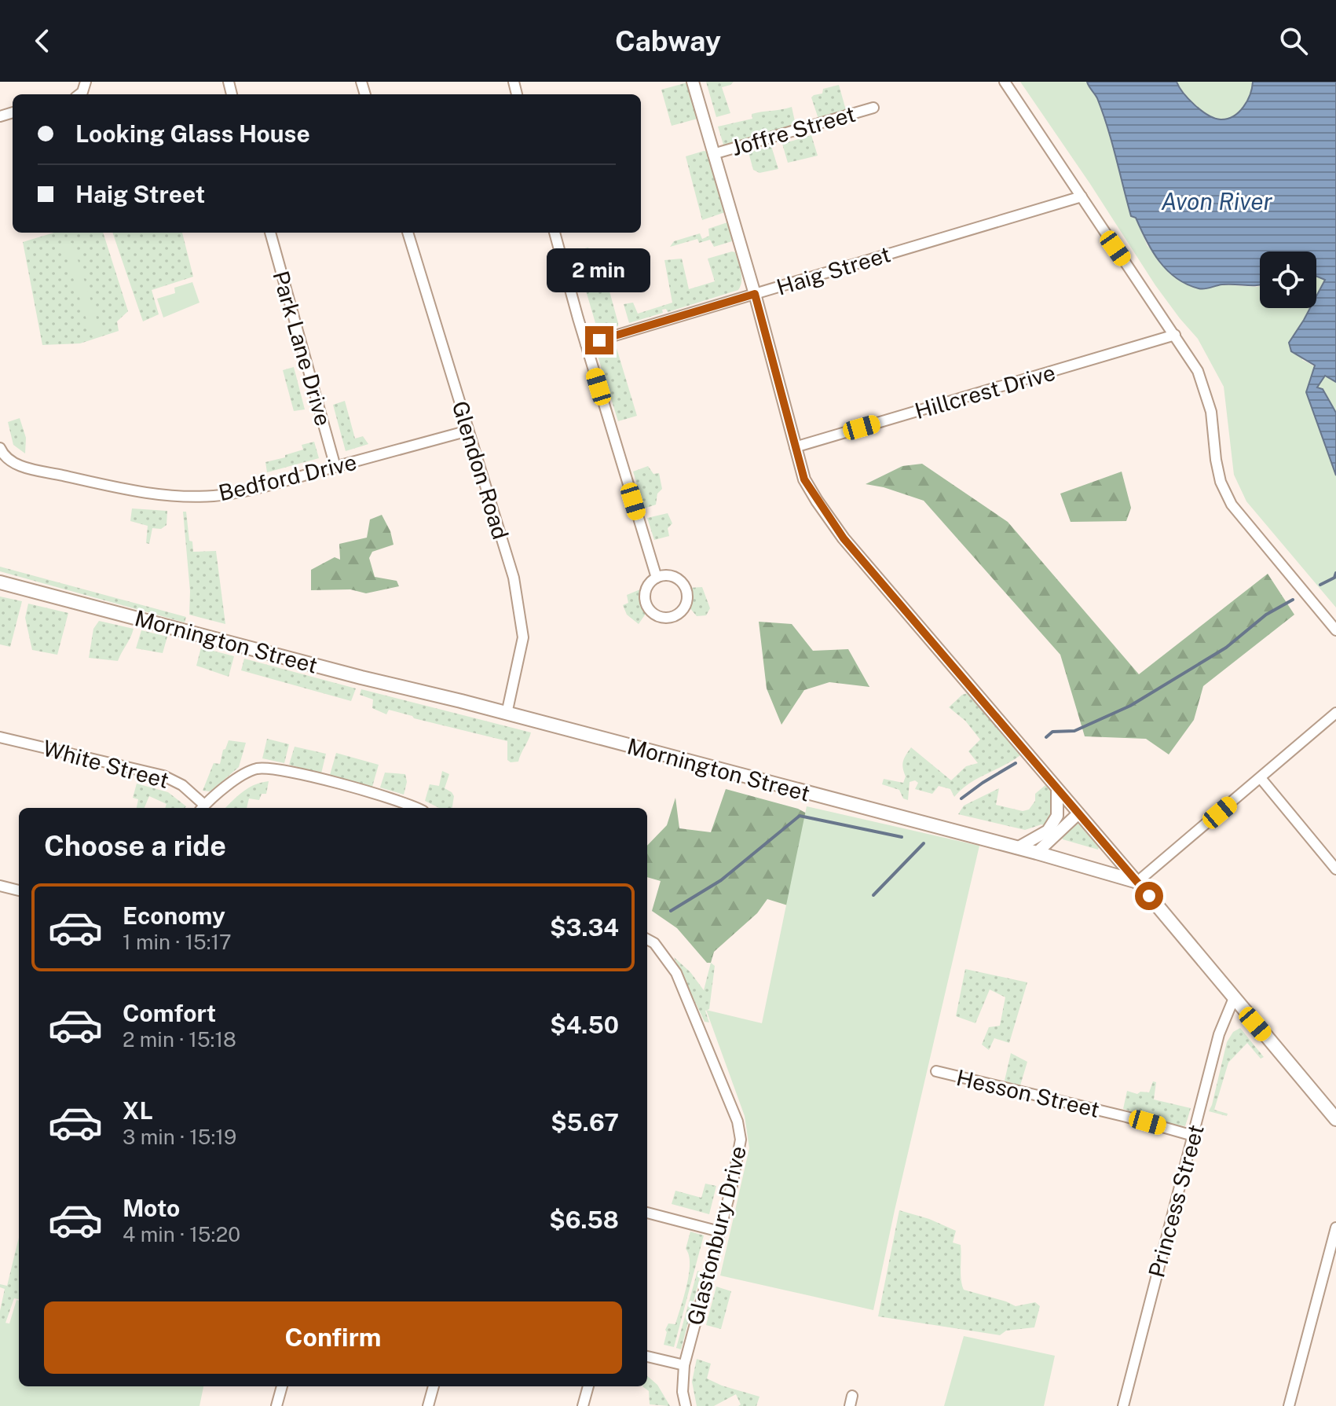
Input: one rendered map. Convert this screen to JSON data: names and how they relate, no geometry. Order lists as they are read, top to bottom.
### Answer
{
  "streets": {
    "main road": ["Mornington Street"],
    "street": [
      "Joffre Street",
      "Haig Street",
      "Park Lane Drive",
      "Hillcrest Drive",
      "Glendon Road",
      "Bedford Drive",
      "White Street",
      "Hesson Street",
      "Princess Street",
      "Glastonbury Drive"
    ]
  },
  "crossings": [
    ["Park Lane Drive", "Bedford Drive"],
    ["Glendon Road", "Bedford Drive"],
    ["Glendon Road", "Mornington Street"],
    ["Hesson Street", "Princess Street"]
  ],
  "water": ["Avon River"],
  "page": {
    "header": "Cabway",
    "banner": ["Looking Glass House", "Haig Street"],
    "bubble": "2 min",
    "heading": "Choose a ride",
    "list": [
      {
        "name": "Economy",
        "note": "1 min · 15:17",
        "value": "$3.34"
      },
      {
        "name": "Comfort",
        "note": "2 min · 15:18",
        "value": "$4.50"
      },
      {
        "name": "XL",
        "note": "3 min · 15:19",
        "value": "$5.67"
      },
      {
        "name": "Moto",
        "note": "4 min · 15:20",
        "value": "$6.58"
      }
    ],
    "buttons": "Confirm"
  }
}
